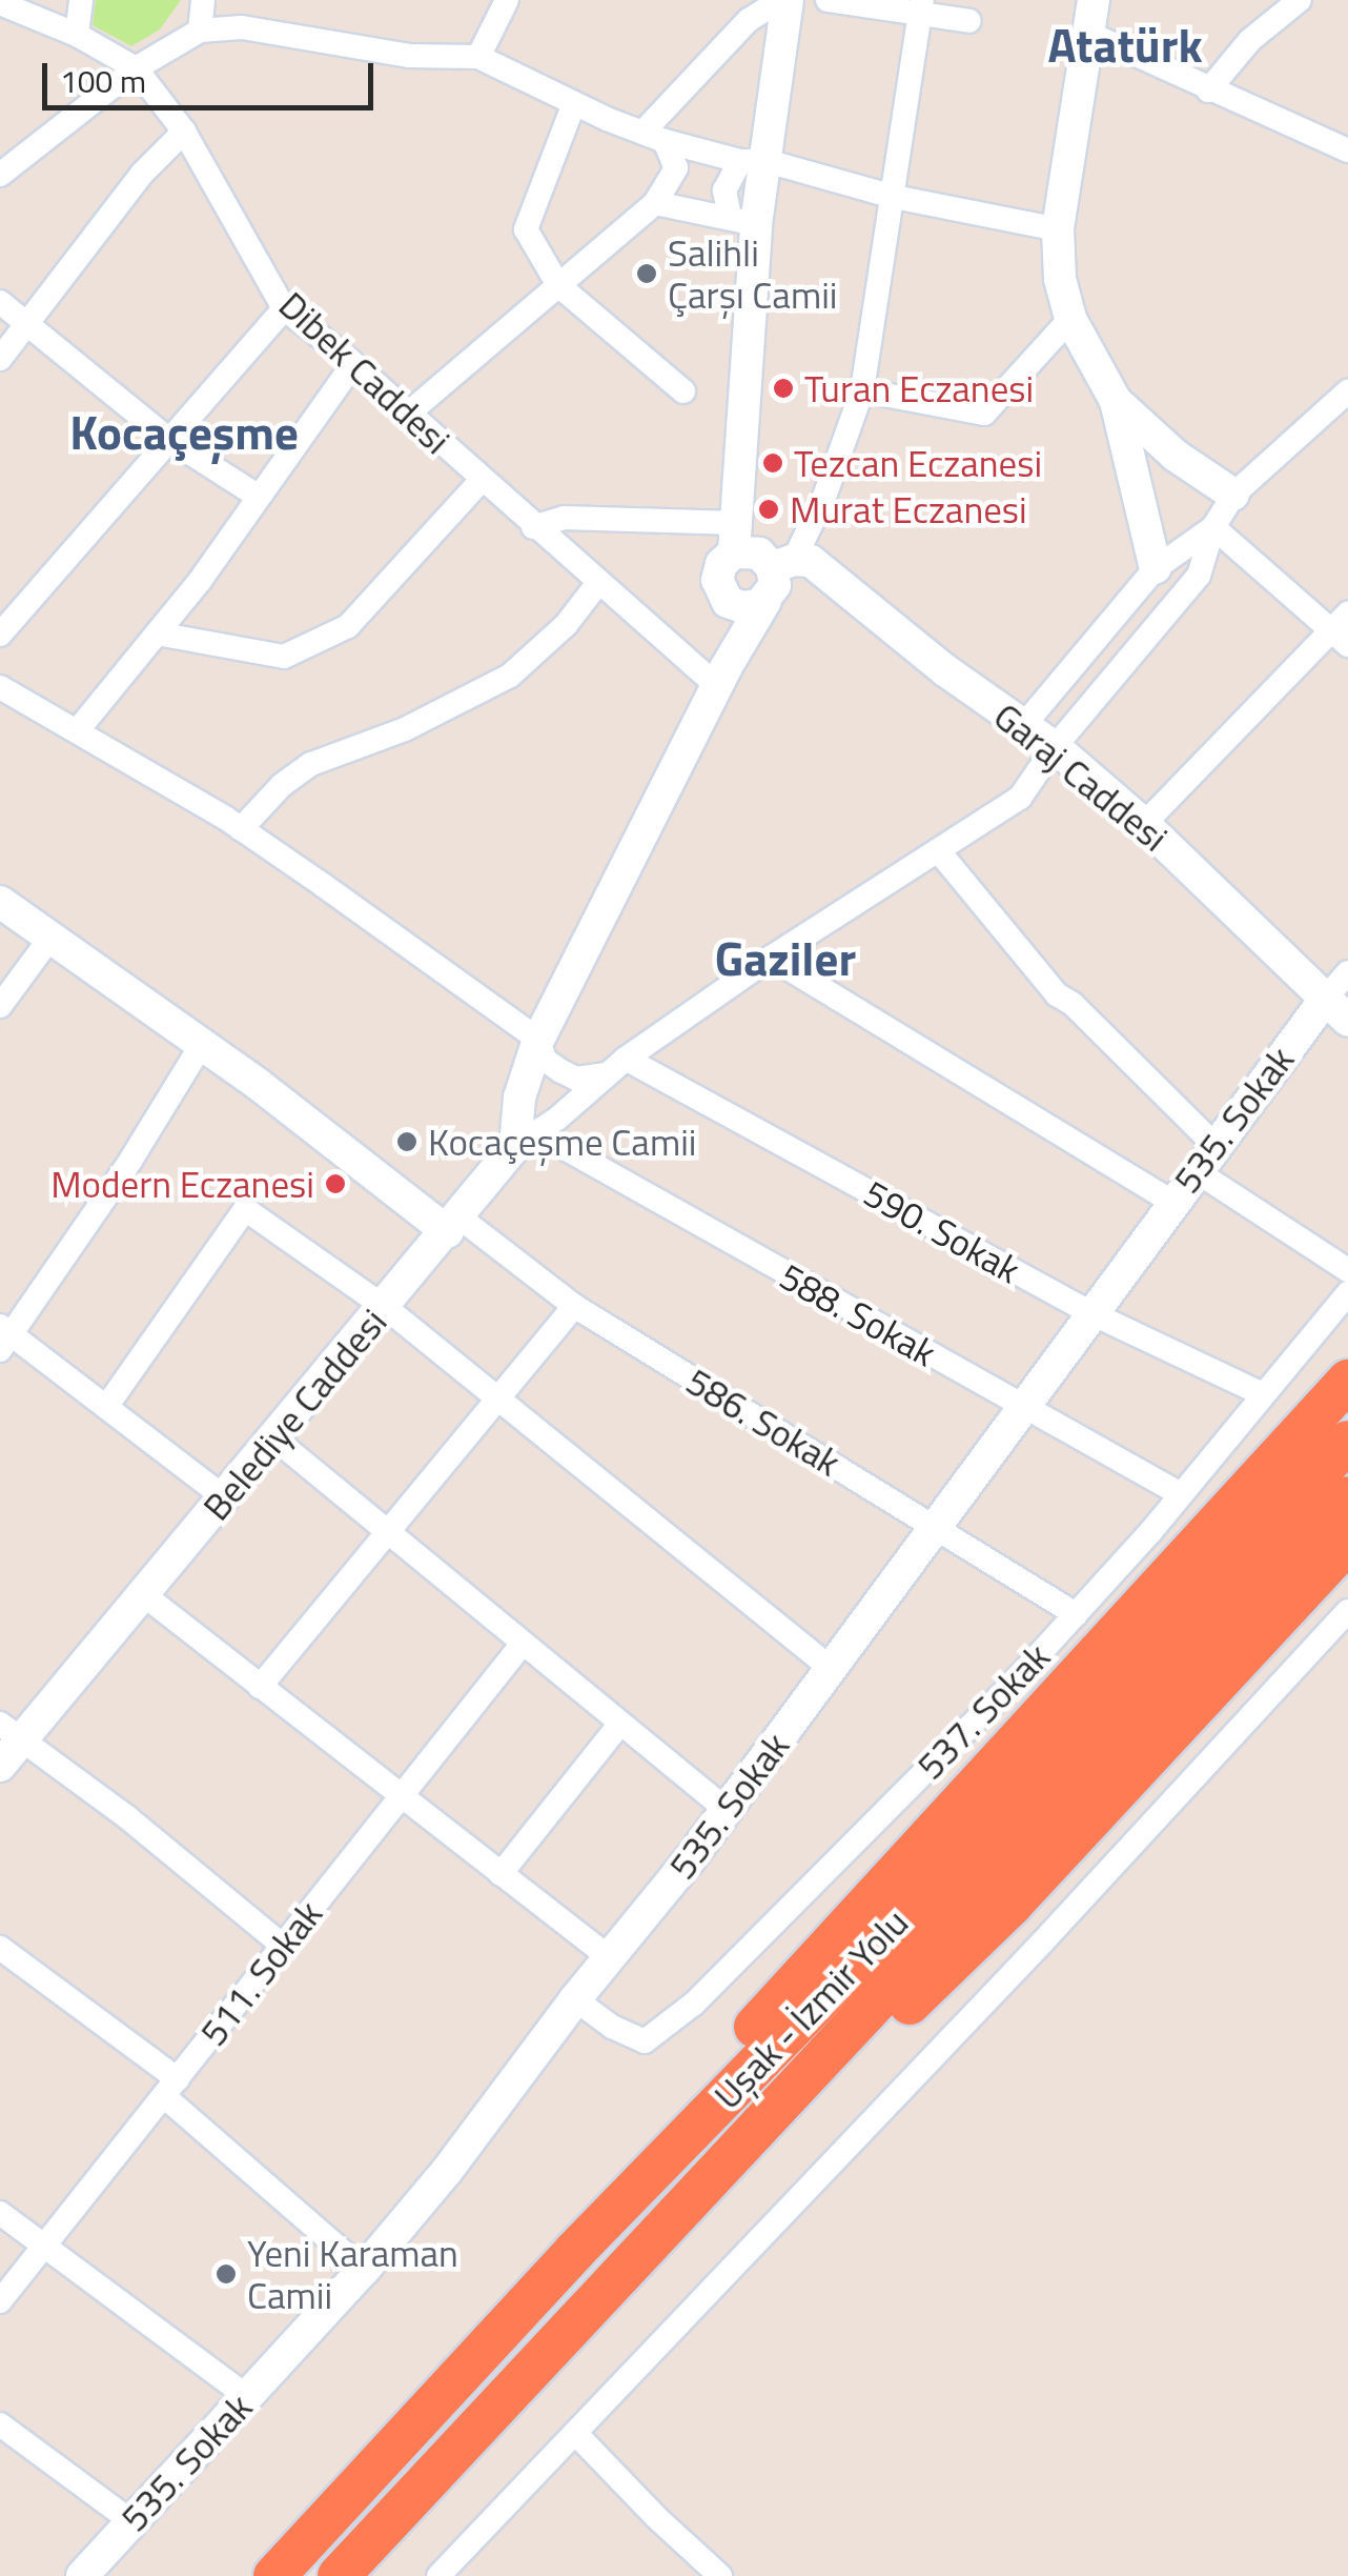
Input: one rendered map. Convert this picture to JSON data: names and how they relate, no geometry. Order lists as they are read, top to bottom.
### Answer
{
  "streets": {
    "highway": ["Uşak - İzmir Yolu"],
    "street": [
      "Dibek Caddesi",
      "Garaj Caddesi",
      "535. Sokak",
      "590. Sokak",
      "588. Sokak",
      "Belediye Caddesi",
      "586. Sokak",
      "537. Sokak",
      "511. Sokak"
    ]
  },
  "crossings": [
    ["Garaj Caddesi", "535. Sokak"],
    ["535. Sokak", "590. Sokak"],
    ["535. Sokak", "588. Sokak"],
    ["535. Sokak", "586. Sokak"],
    ["535. Sokak", "537. Sokak"],
    ["590. Sokak", "537. Sokak"],
    ["588. Sokak", "Belediye Caddesi"],
    ["588. Sokak", "537. Sokak"],
    ["Belediye Caddesi", "586. Sokak"],
    ["586. Sokak", "537. Sokak"]
  ],
  "districts": ["Atatürk", "Kocaçeşme", "Gaziler"],
  "places": [
    "Salihli Çarşı Camii",
    "Turan Eczanesi",
    "Tezcan Eczanesi",
    "Murat Eczanesi",
    "Kocaçeşme Camii",
    "Modern Eczanesi",
    "Yeni Karaman Camii"
  ],
  "scale_bar": "100 m"
}
